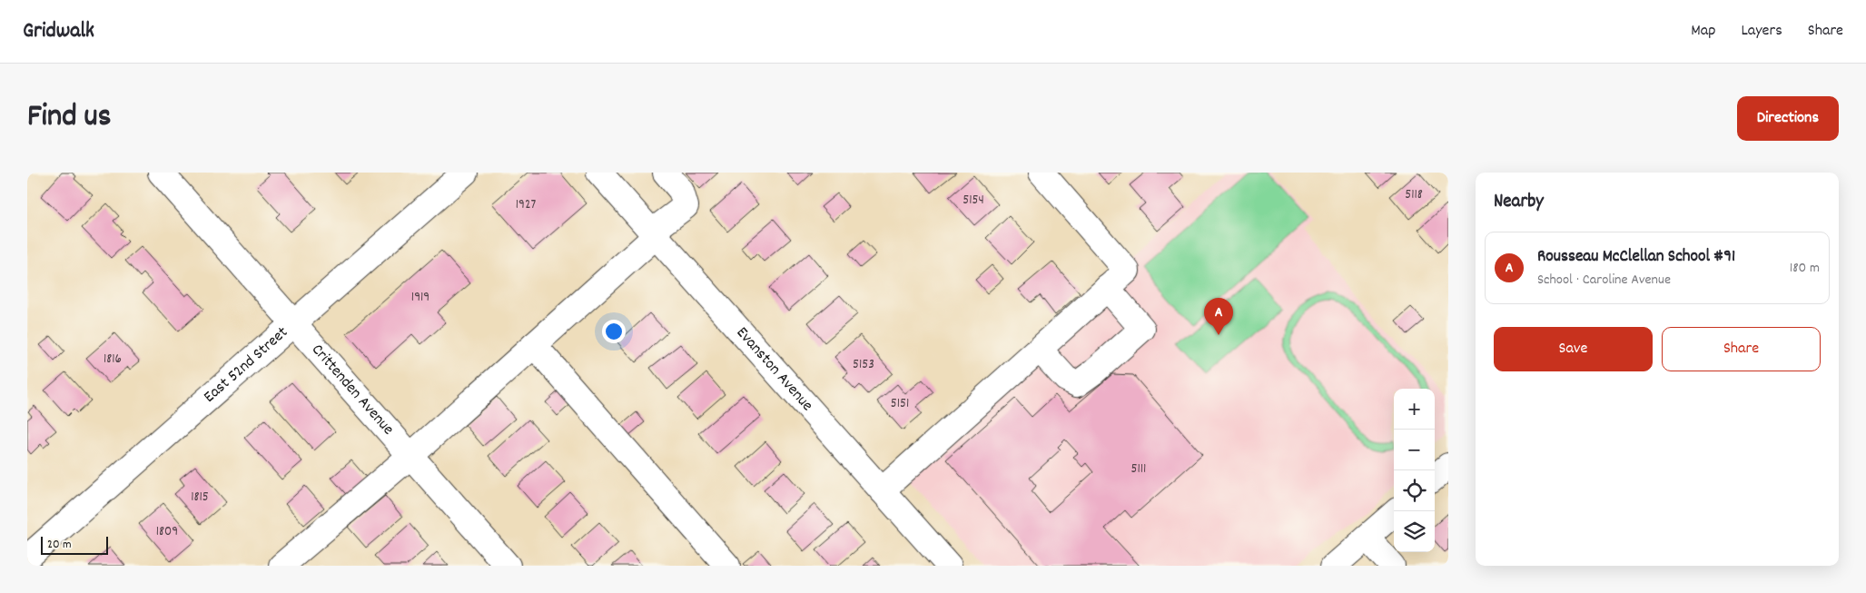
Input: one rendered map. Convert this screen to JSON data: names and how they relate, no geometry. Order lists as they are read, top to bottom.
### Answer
{
  "streets": {
    "street": ["East 52nd Street", "Evanston Avenue", "Crittenden Avenue"]
  },
  "crossings": [
    ["East 52nd Street", "Crittenden Avenue"]
  ],
  "house_numbers": [
    "5118",
    "5154",
    "1927",
    "1919",
    "1816",
    "5153",
    "5151",
    "5111",
    "1815",
    "1809"
  ],
  "scale_bar": "20 m",
  "page": {
    "header": "Gridwalk",
    "nav": ["Map", "Layers", "Share"],
    "title": "Find us",
    "buttons": [
      "Directions",
      ["Save", "Share"]
    ],
    "heading": "Nearby",
    "list": [
      {
        "mark": "A",
        "name": "Rousseau McClellan School #91",
        "note": "School · Caroline Avenue",
        "value": "180 m"
      }
    ],
    "pins": "A",
    "map_buttons": ["+", "−"],
    "scale": "20 m"
  }
}
